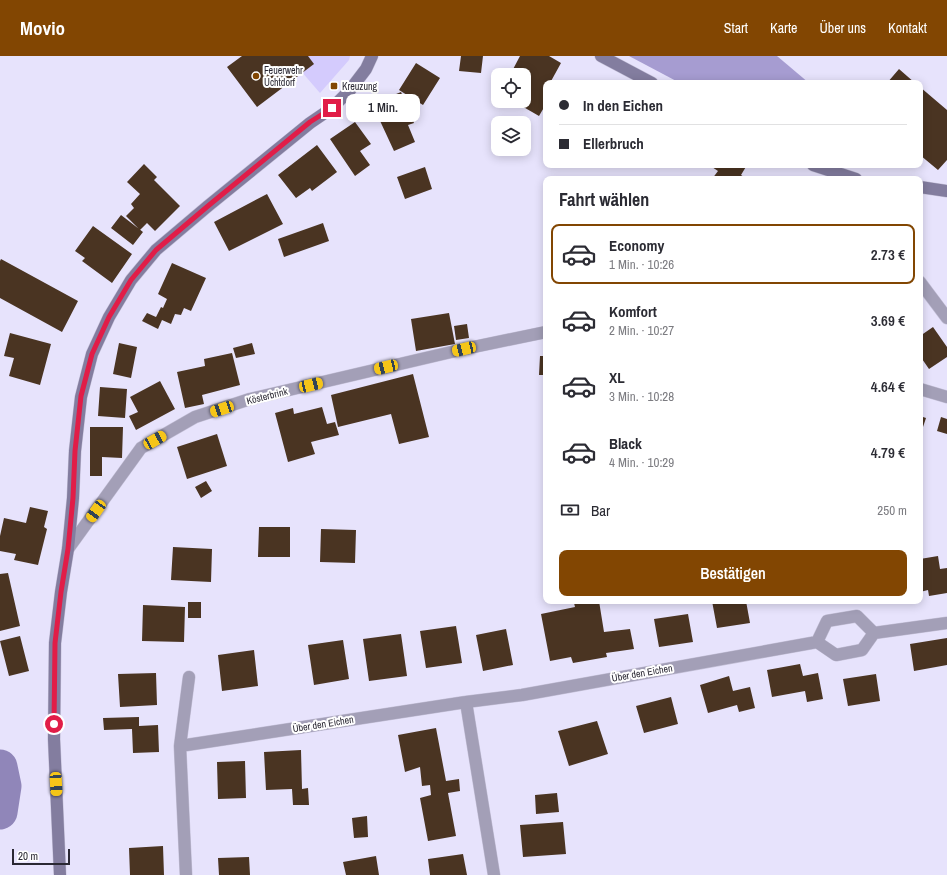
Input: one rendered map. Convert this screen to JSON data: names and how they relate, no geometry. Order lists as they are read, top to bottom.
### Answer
{
  "streets": {
    "street": ["Kösterbrink", "Über den Eichen"]
  },
  "places": {
    "other": ["Feuerwehr Uchtdorf"],
    "transit": ["Kreuzung"]
  },
  "scale_bar": "20 m",
  "page": {
    "header": "Movio",
    "nav": [
      "Start",
      "Karte",
      "Über uns",
      "Kontakt"
    ],
    "banner": ["In den Eichen", "Ellerbruch"],
    "bubble": "1 Min.",
    "heading": "Fahrt wählen",
    "list": [
      {
        "name": "Economy",
        "note": "1 Min. · 10:26",
        "value": "2.73 €"
      },
      {
        "name": "Komfort",
        "note": "2 Min. · 10:27",
        "value": "3.69 €"
      },
      {
        "name": "XL",
        "note": "3 Min. · 10:28",
        "value": "4.64 €"
      },
      {
        "name": "Black",
        "note": "4 Min. · 10:29",
        "value": "4.79 €"
      }
    ],
    "pay": ["Bar", "250 m"],
    "buttons": "Bestätigen",
    "scale": "20 m"
  }
}
